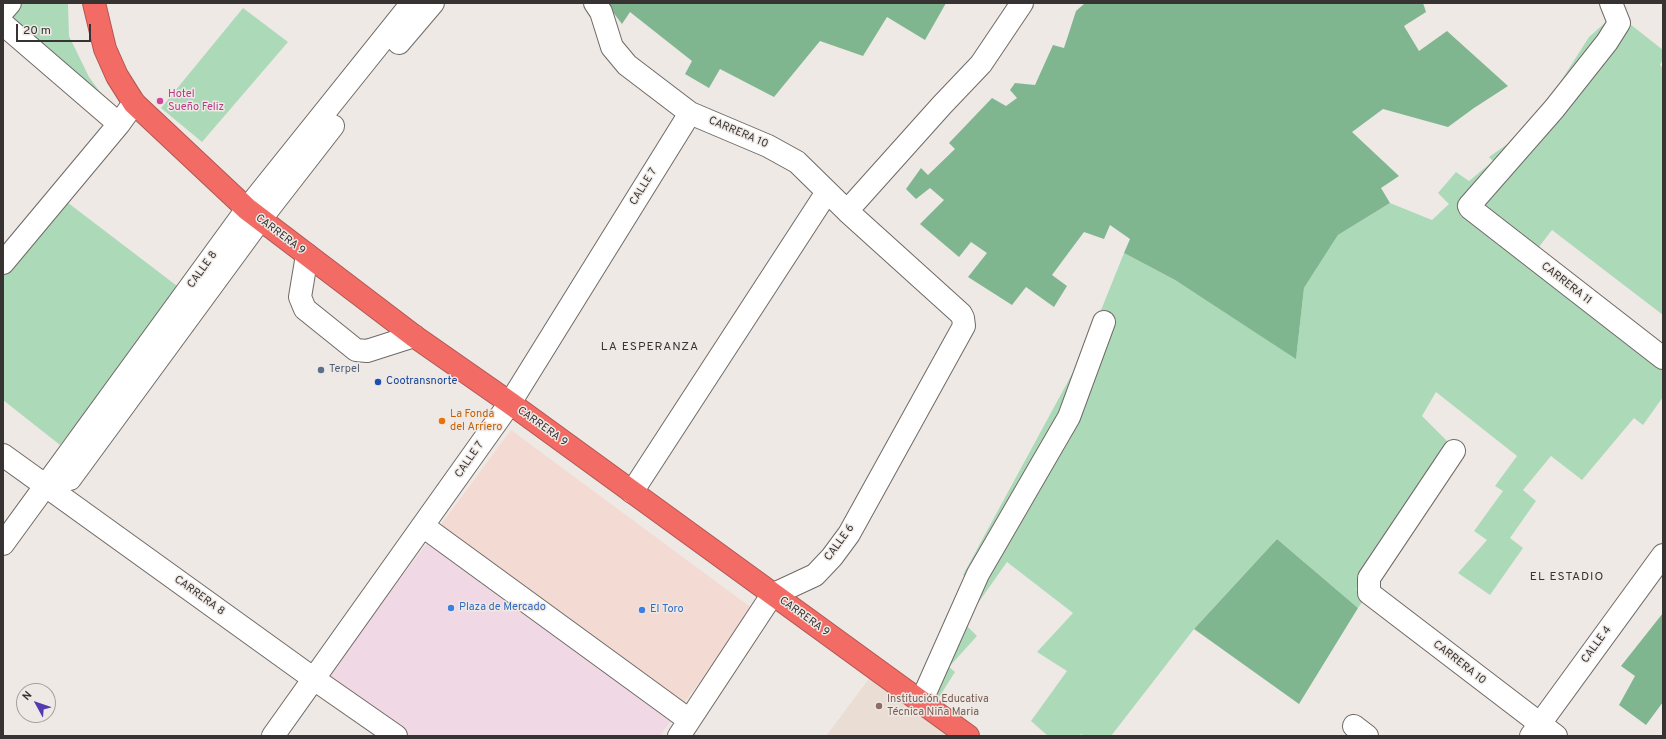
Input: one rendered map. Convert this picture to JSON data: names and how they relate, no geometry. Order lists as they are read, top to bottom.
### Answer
{
  "streets": {
    "highway": ["CARRERA 9"],
    "street": [
      "CARRERA 10",
      "CALLE 7",
      "CALLE 8",
      "CARRERA 11",
      "CALLE 6",
      "CARRERA 8",
      "CALLE 4"
    ]
  },
  "crossings": [
    ["CARRERA 10", "CALLE 7"],
    ["CARRERA 10", "CALLE 6"],
    ["CARRERA 10", "CALLE 4"],
    ["CALLE 7", "CARRERA 9"],
    ["CALLE 7", "CARRERA 8"],
    ["CARRERA 9", "CALLE 8"],
    ["CARRERA 9", "CALLE 6"],
    ["CALLE 8", "CARRERA 8"]
  ],
  "districts": ["LA ESPERANZA", "EL ESTADIO"],
  "places": [
    "Hotel Sueño Feliz",
    "Terpel",
    "Cootransnorte",
    "La Fonda del Arriero",
    "Plaza de Mercado",
    "El Toro",
    "Institución Educativa Técnica Niña Maria"
  ],
  "scale_bar": "20 m",
  "north": "top left"
}
